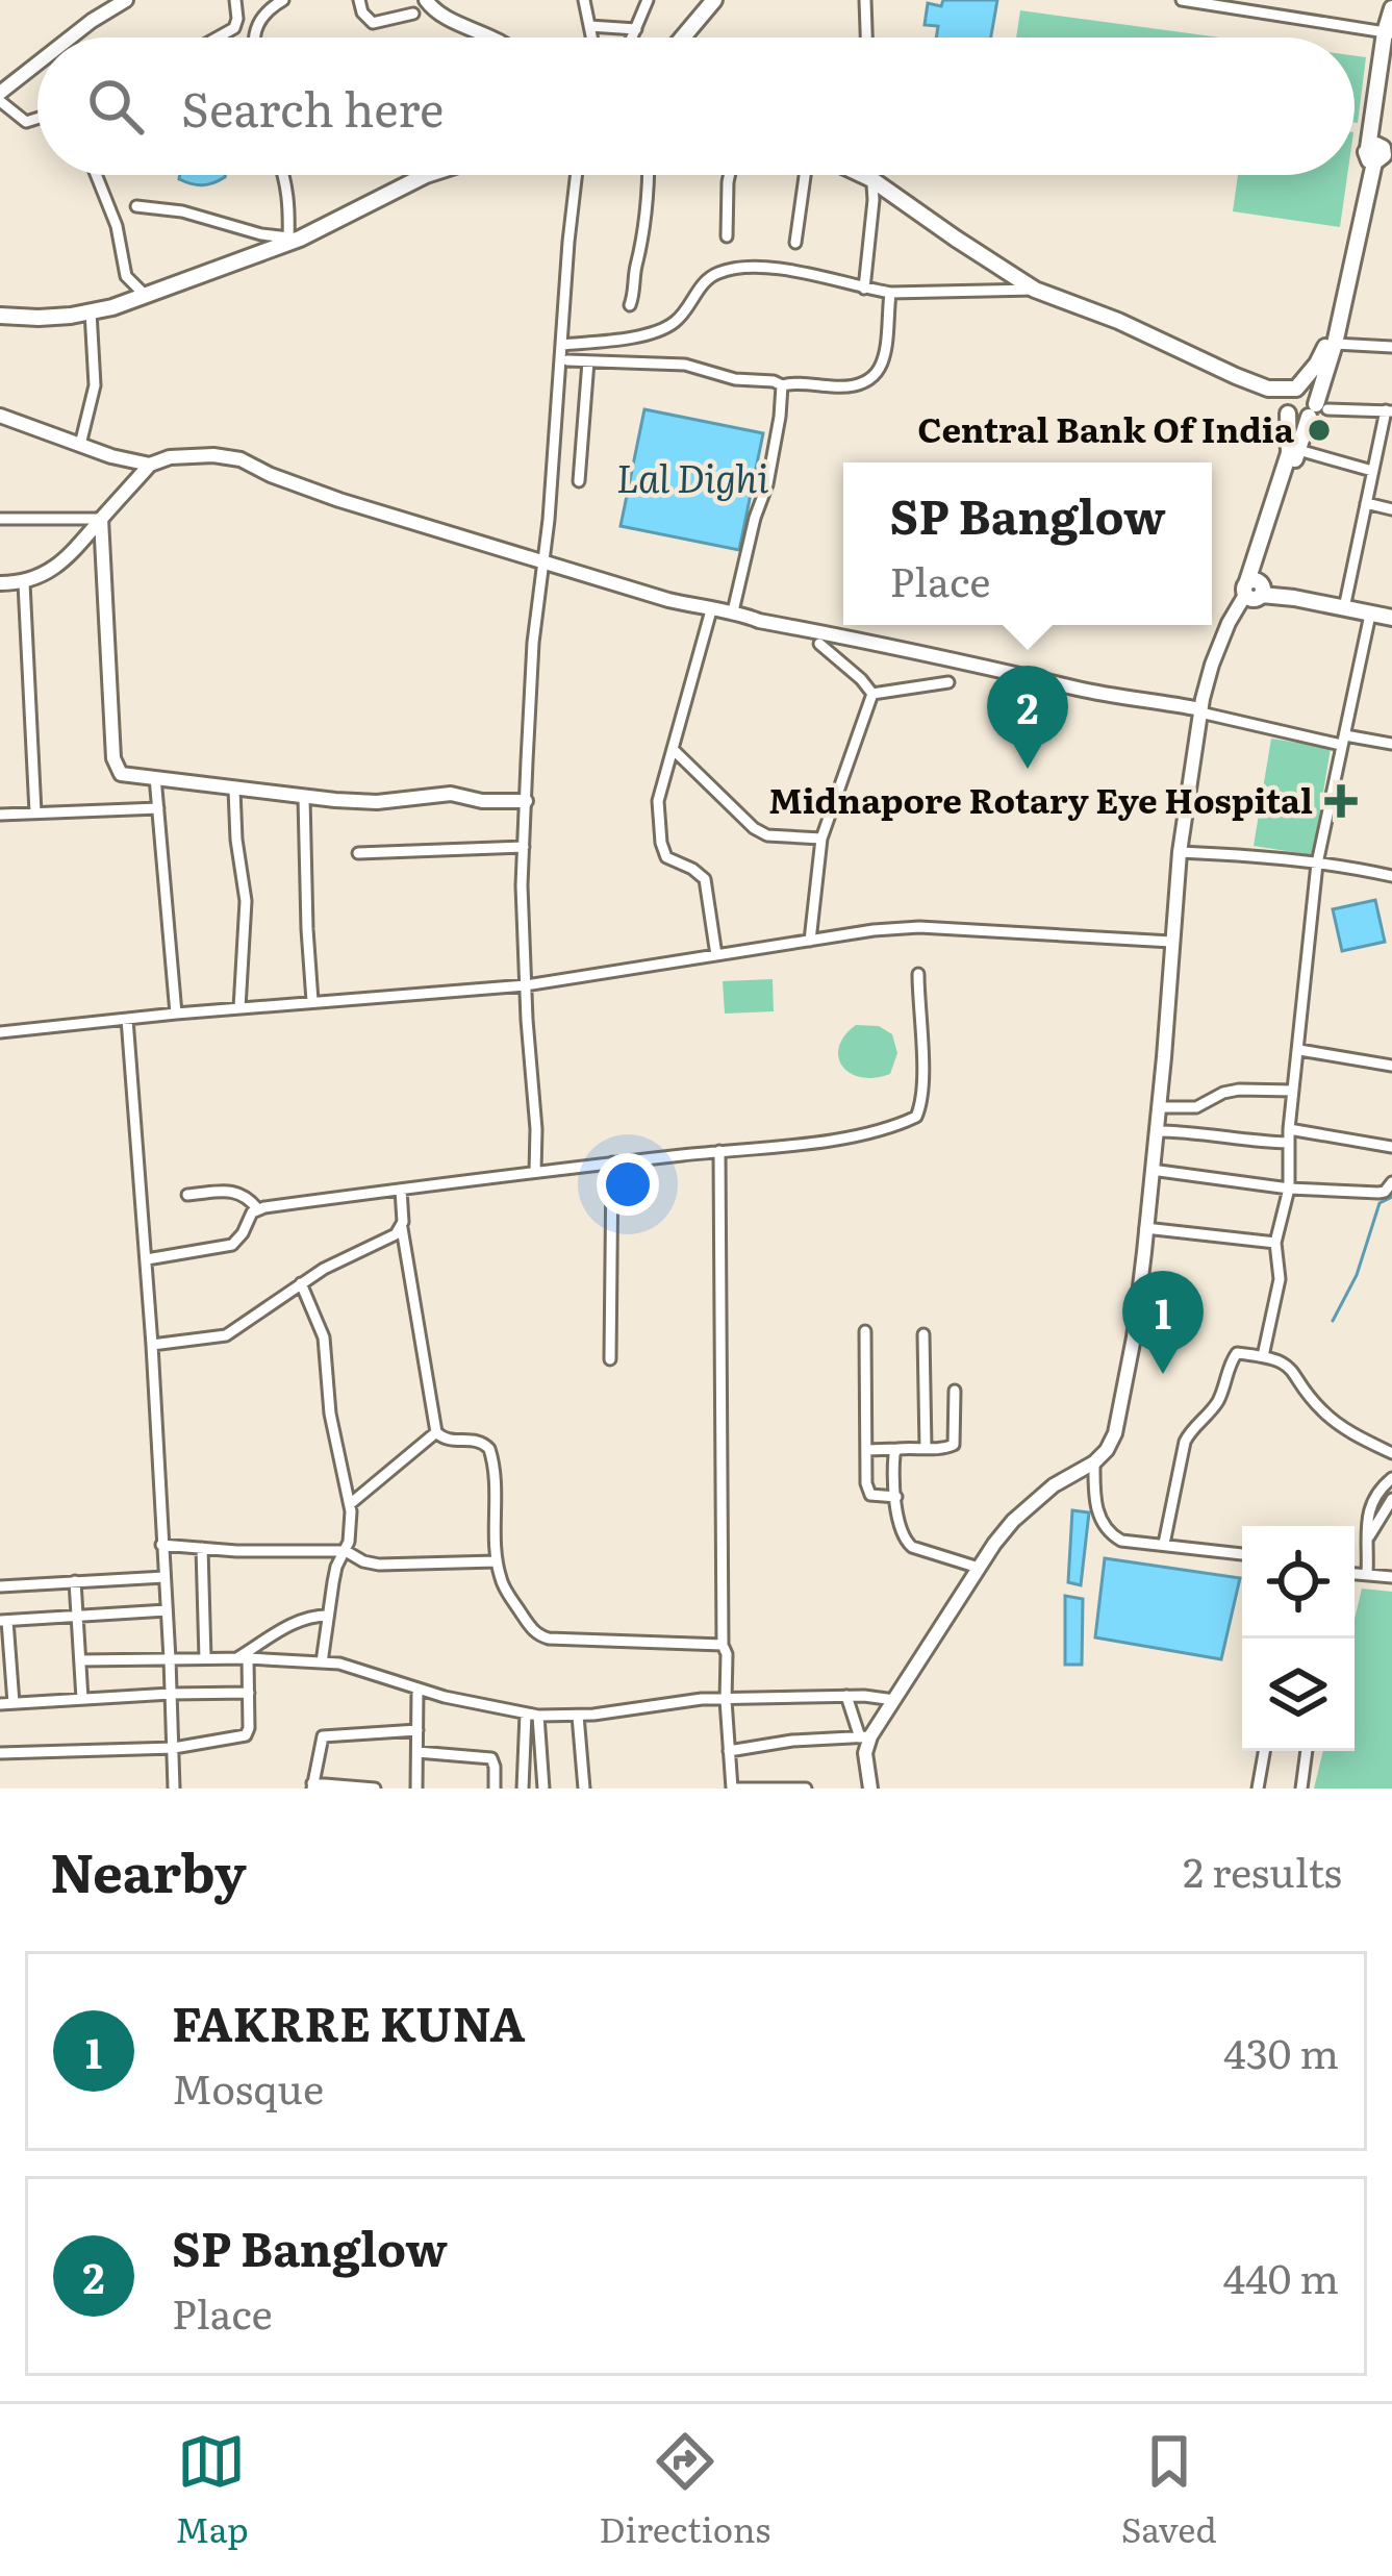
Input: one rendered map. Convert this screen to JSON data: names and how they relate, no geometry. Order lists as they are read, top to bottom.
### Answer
{
  "water": ["Lal Dighi"],
  "places": {
    "other": ["Central Bank Of India"],
    "health": ["Midnapore Rotary Eye Hospital"]
  },
  "page": {
    "search": "Search here",
    "popup": ["SP Banglow", "Place"],
    "pins": ["2", "1"],
    "heading": ["Nearby", "2 results"],
    "list": [
      {
        "mark": "1",
        "name": "FAKRRE KUNA",
        "note": "Mosque",
        "value": "430 m"
      },
      {
        "mark": "2",
        "name": "SP Banglow",
        "note": "Place",
        "value": "440 m"
      }
    ],
    "nav": ["Map", "Directions", "Saved"]
  }
}
